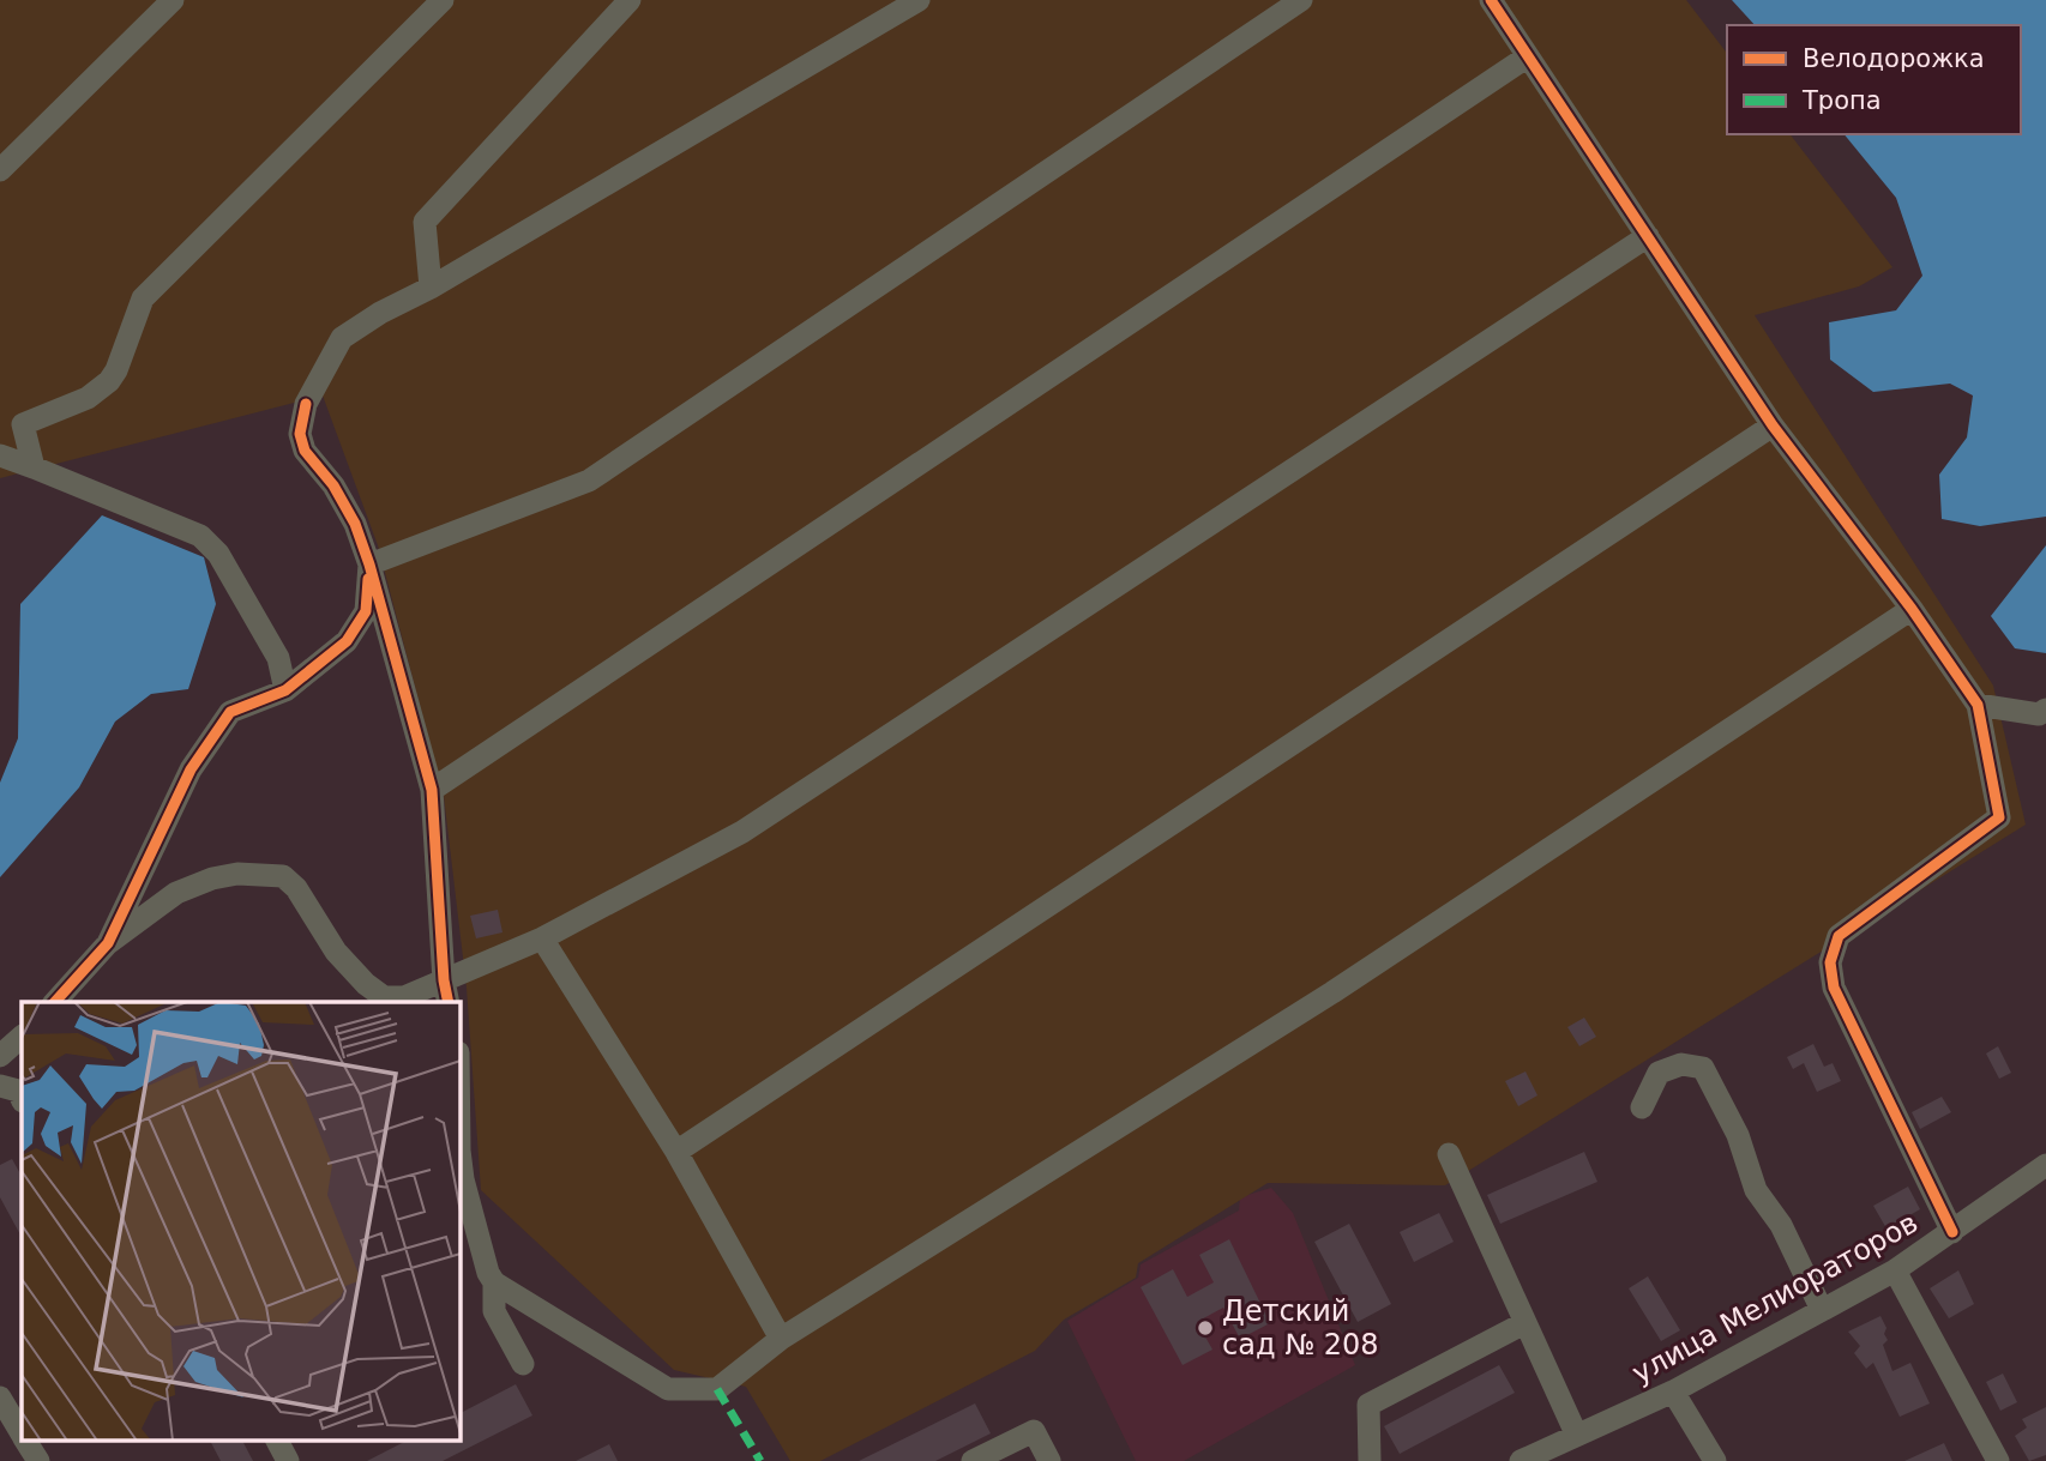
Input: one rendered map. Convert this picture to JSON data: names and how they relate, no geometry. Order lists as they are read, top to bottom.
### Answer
{
  "streets": {
    "street": ["улица Мелиораторов"]
  },
  "places": ["Детский сад № 208"],
  "legend": ["Велодорожка", "Тропа"]
}
